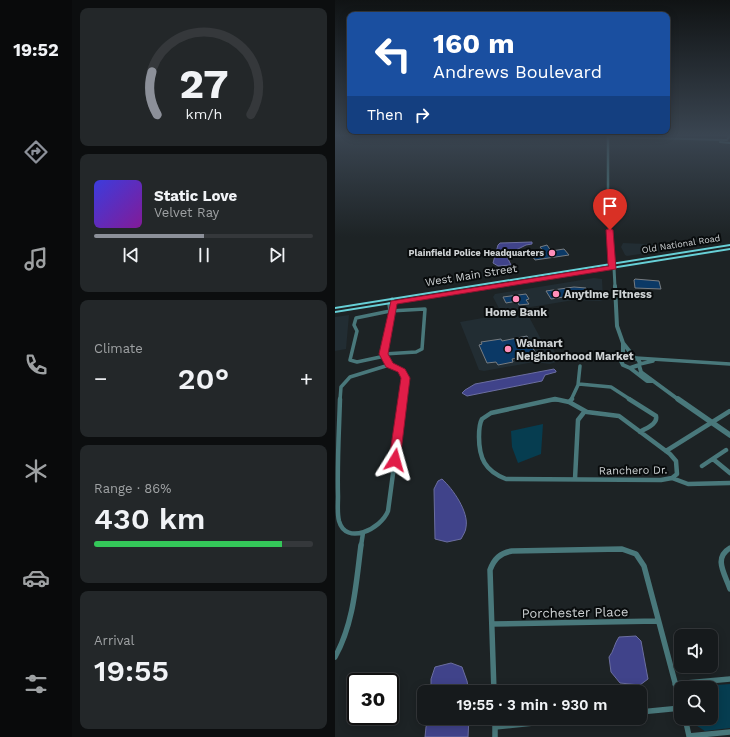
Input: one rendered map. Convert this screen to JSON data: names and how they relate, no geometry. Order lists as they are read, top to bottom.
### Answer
{
  "streets": {
    "main road": ["Old National Road", "West Main Street"],
    "street": ["Ranchero Dr.", "Porchester Place"]
  },
  "crossings": [
    ["Old National Road", "West Main Street"]
  ],
  "places": [
    "Plainfield Police Headquarters",
    "Anytime Fitness",
    "Home Bank",
    "Walmart Neighborhood Market"
  ],
  "page": {
    "tabs": "19:52",
    "turn": ["160 m", "Andrews Boulevard"],
    "then": "Then",
    "song": ["Static Love", "Velvet Ray"],
    "tile": [
      "Climate",
      ["Range · 86%", "430 km"],
      ["Arrival", "19:55"]
    ],
    "heat": ["−", "20°", "+"],
    "limit": "30",
    "trip": "19:55 · 3 min · 930 m",
    "gauge": ["27", "km/h"]
  }
}
